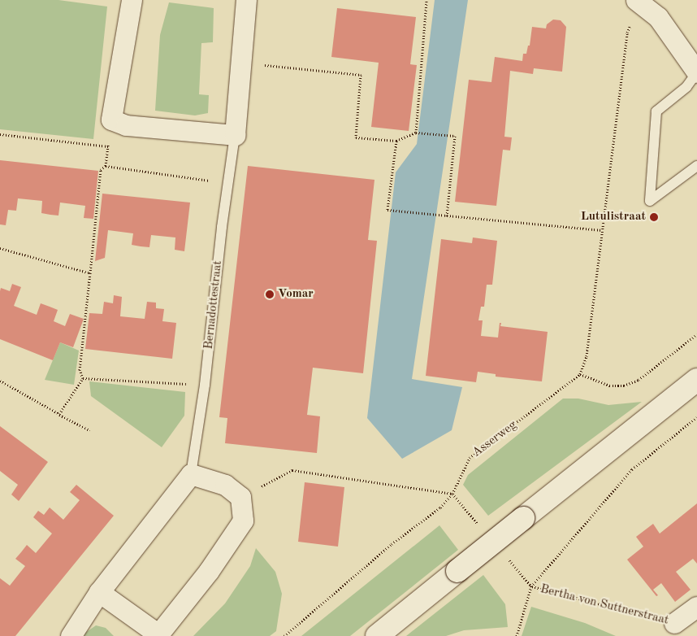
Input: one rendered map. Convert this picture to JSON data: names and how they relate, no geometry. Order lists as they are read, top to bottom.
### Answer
{
  "streets": {
    "street": ["Bernadottestraat", "Bertha von Suttnerstraat"],
    "path": ["Asserweg"]
  },
  "places": ["Lutulistraat", "Vomar"]
}
